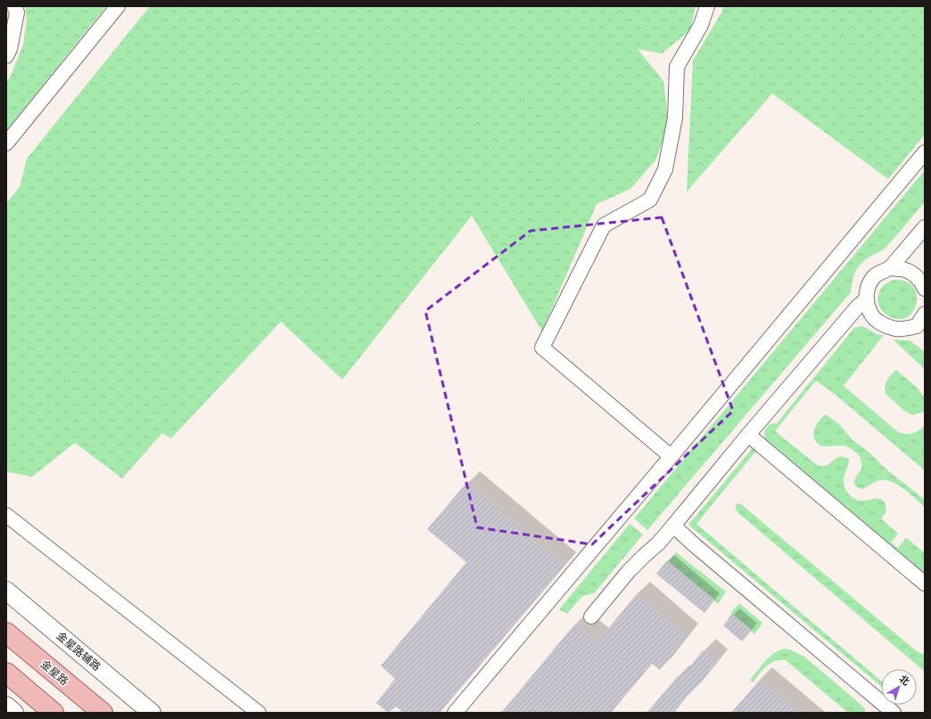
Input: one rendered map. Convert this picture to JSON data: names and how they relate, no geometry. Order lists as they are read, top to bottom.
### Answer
{
  "streets": {
    "main road": ["金星路"],
    "street": ["金星路辅路"]
  },
  "north": "top right"
}
